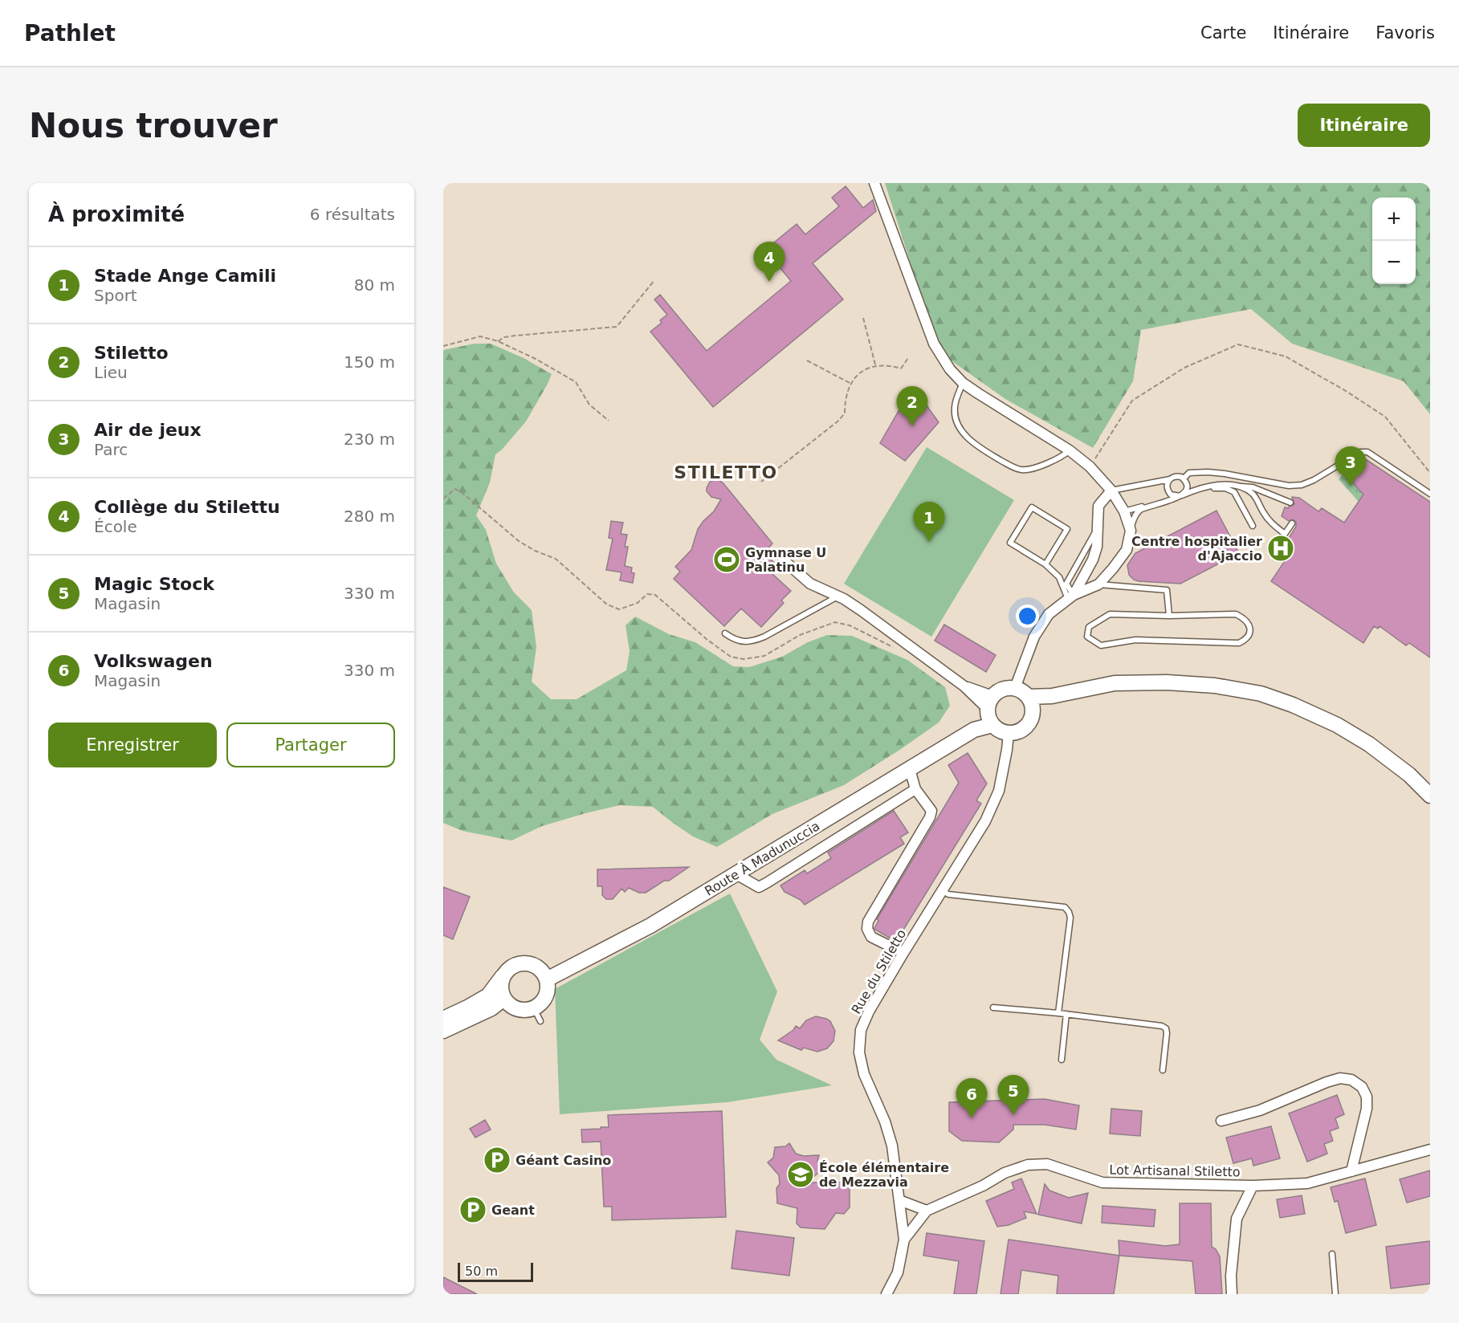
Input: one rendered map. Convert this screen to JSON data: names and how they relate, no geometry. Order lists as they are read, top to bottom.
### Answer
{
  "streets": {
    "main road": ["Route À Madunuccia"],
    "street": ["Rue du Stiletto", "Lot Artisanal Stiletto"]
  },
  "crossings": [
    ["Route À Madunuccia", "Rue du Stiletto"]
  ],
  "districts": ["STILETTO"],
  "places": {
    "hospital": ["Centre hospitalier d'Ajaccio"],
    "sports": ["Gymnase U Palatinu"],
    "parking": ["Géant Casino", "Geant"],
    "school or university": ["École élémentaire de Mezzavia"]
  },
  "scale_bar": "50 m",
  "page": {
    "header": "Pathlet",
    "nav": ["Carte", "Itinéraire", "Favoris"],
    "buttons": [
      "Itinéraire",
      ["Enregistrer", "Partager"]
    ],
    "title": "Nous trouver",
    "heading": ["À proximité", "6 résultats"],
    "map_buttons": ["+", "−"],
    "pins": [
      "4",
      "2",
      "3",
      "1",
      "5",
      "6"
    ],
    "list": [
      {
        "mark": "1",
        "name": "Stade Ange Camili",
        "note": "Sport",
        "value": "80 m"
      },
      {
        "mark": "2",
        "name": "Stiletto",
        "note": "Lieu",
        "value": "150 m"
      },
      {
        "mark": "3",
        "name": "Air de jeux",
        "note": "Parc",
        "value": "230 m"
      },
      {
        "mark": "4",
        "name": "Collège du Stilettu",
        "note": "École",
        "value": "280 m"
      },
      {
        "mark": "5",
        "name": "Magic Stock",
        "note": "Magasin",
        "value": "330 m"
      },
      {
        "mark": "6",
        "name": "Volkswagen",
        "note": "Magasin",
        "value": "330 m"
      }
    ],
    "scale": "50 m"
  }
}
